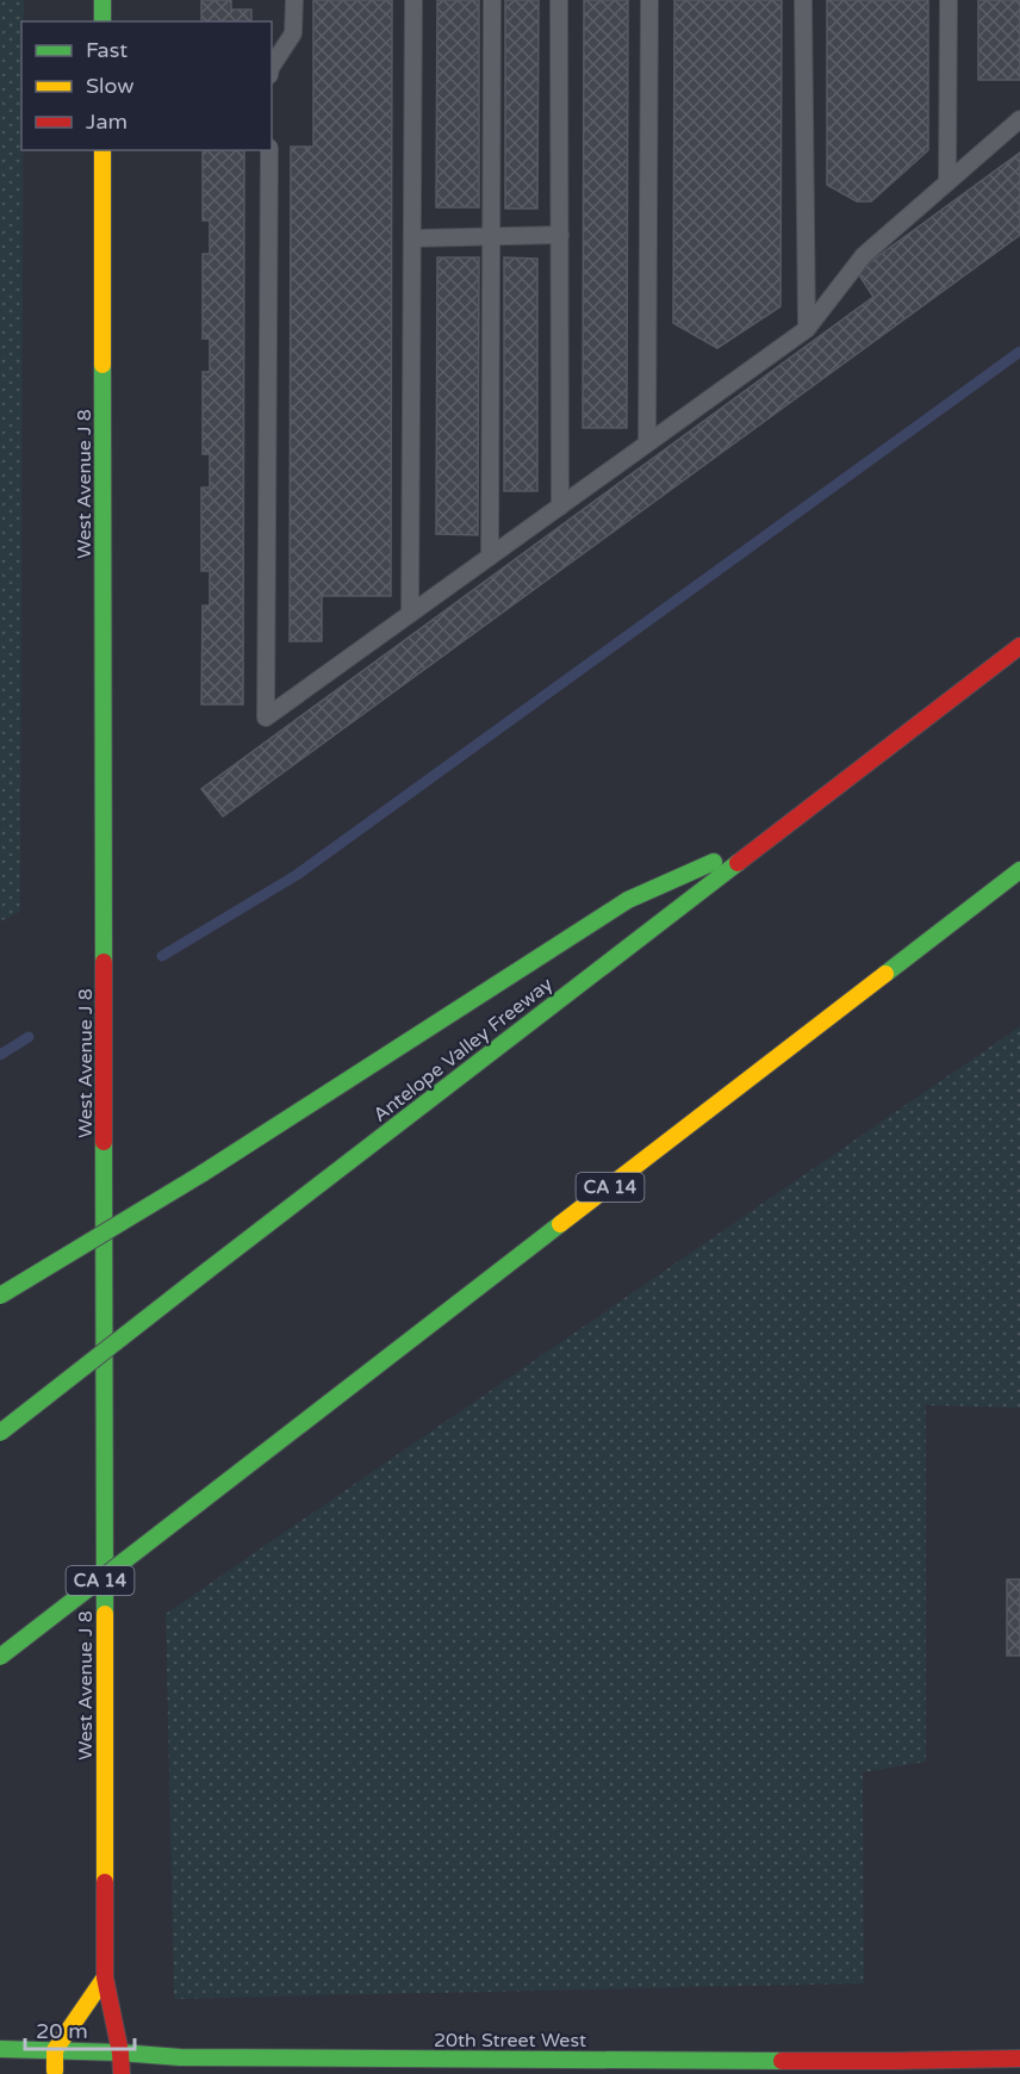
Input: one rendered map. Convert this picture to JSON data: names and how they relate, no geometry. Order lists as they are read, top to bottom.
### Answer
{
  "streets": {
    "main road": [
      "West Avenue J 8",
      "Antelope Valley Freeway",
      "CA 14",
      "20th Street West"
    ]
  },
  "crossings": [
    ["West Avenue J 8", "20th Street West"]
  ],
  "legend": ["Fast", "Slow", "Jam"],
  "scale_bar": "20 m"
}
